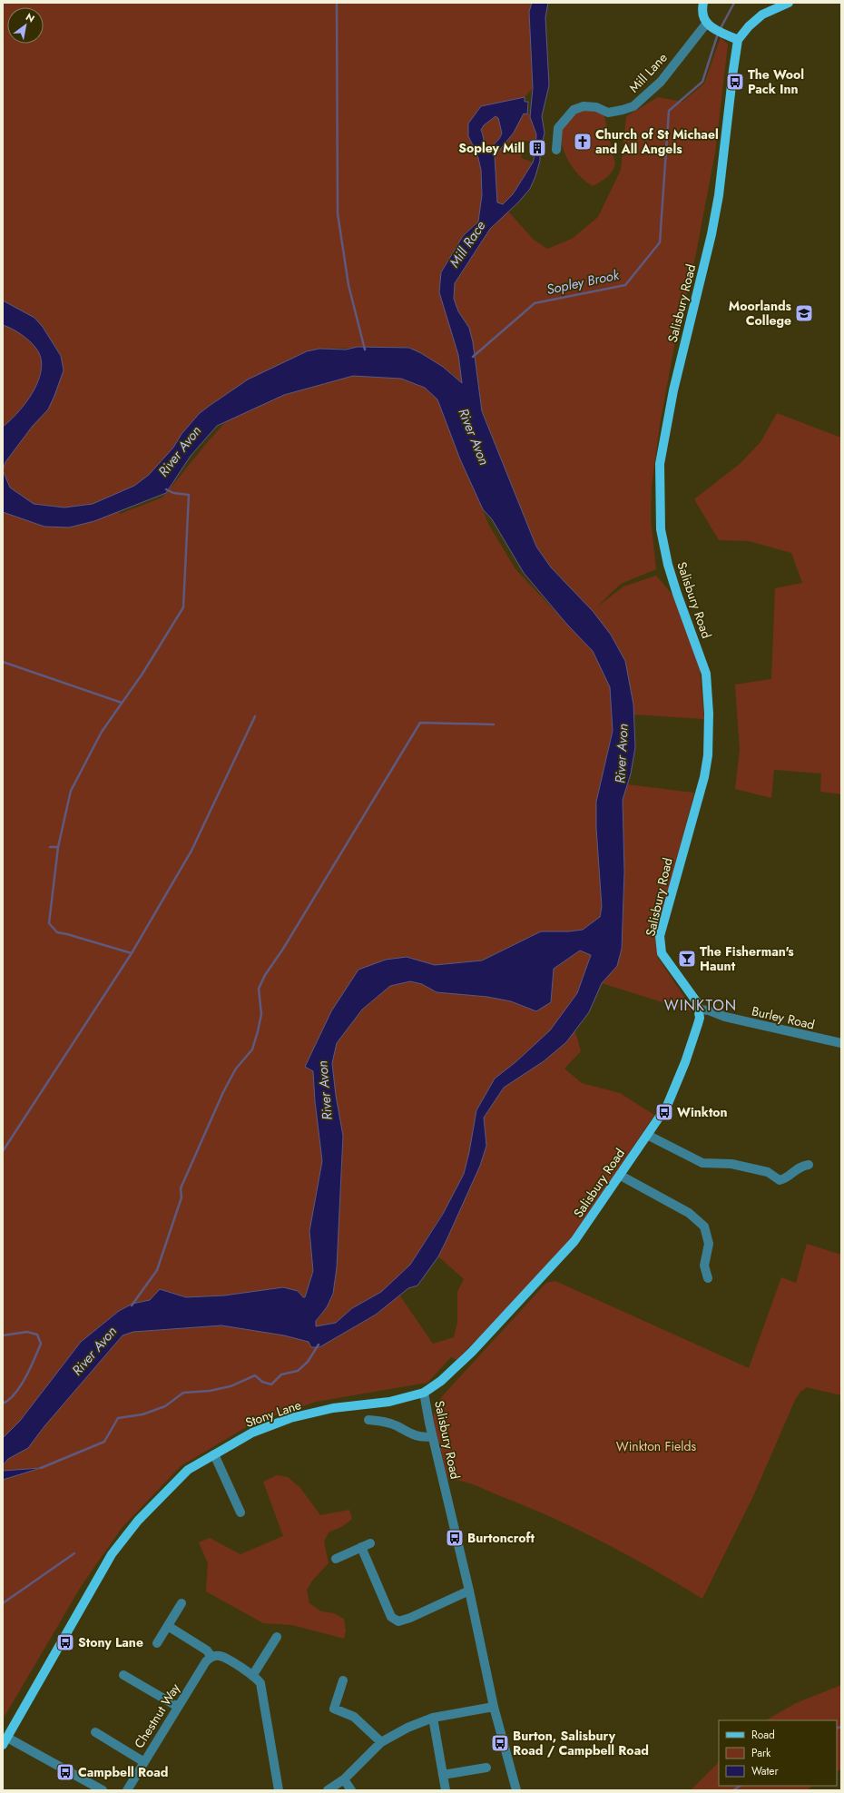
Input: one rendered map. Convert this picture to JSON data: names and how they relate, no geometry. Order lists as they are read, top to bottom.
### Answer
{
  "streets": {
    "main road": ["Salisbury Road", "Stony Lane"],
    "street": ["Mill Lane", "Burley Road", "Chestnut Way"]
  },
  "crossings": [
    ["Salisbury Road", "Burley Road"],
    ["Salisbury Road", "Stony Lane"]
  ],
  "districts": ["WINKTON"],
  "water": ["Mill Race", "Sopley Brook", "River Avon"],
  "parks": ["Winkton Fields"],
  "places": {
    "bus stop": [
      "The Wool Pack Inn",
      "Winkton",
      "Burtoncroft",
      "Stony Lane",
      "Burton, Salisbury Road / Campbell Road",
      "Campbell Road"
    ],
    "church": ["Church of St Michael and All Angels"],
    "building": ["Sopley Mill"],
    "school or university": ["Moorlands College"],
    "bar": ["The Fisherman's Haunt"]
  },
  "legend": ["Road", "Park", "Water"],
  "north": "top right"
}
